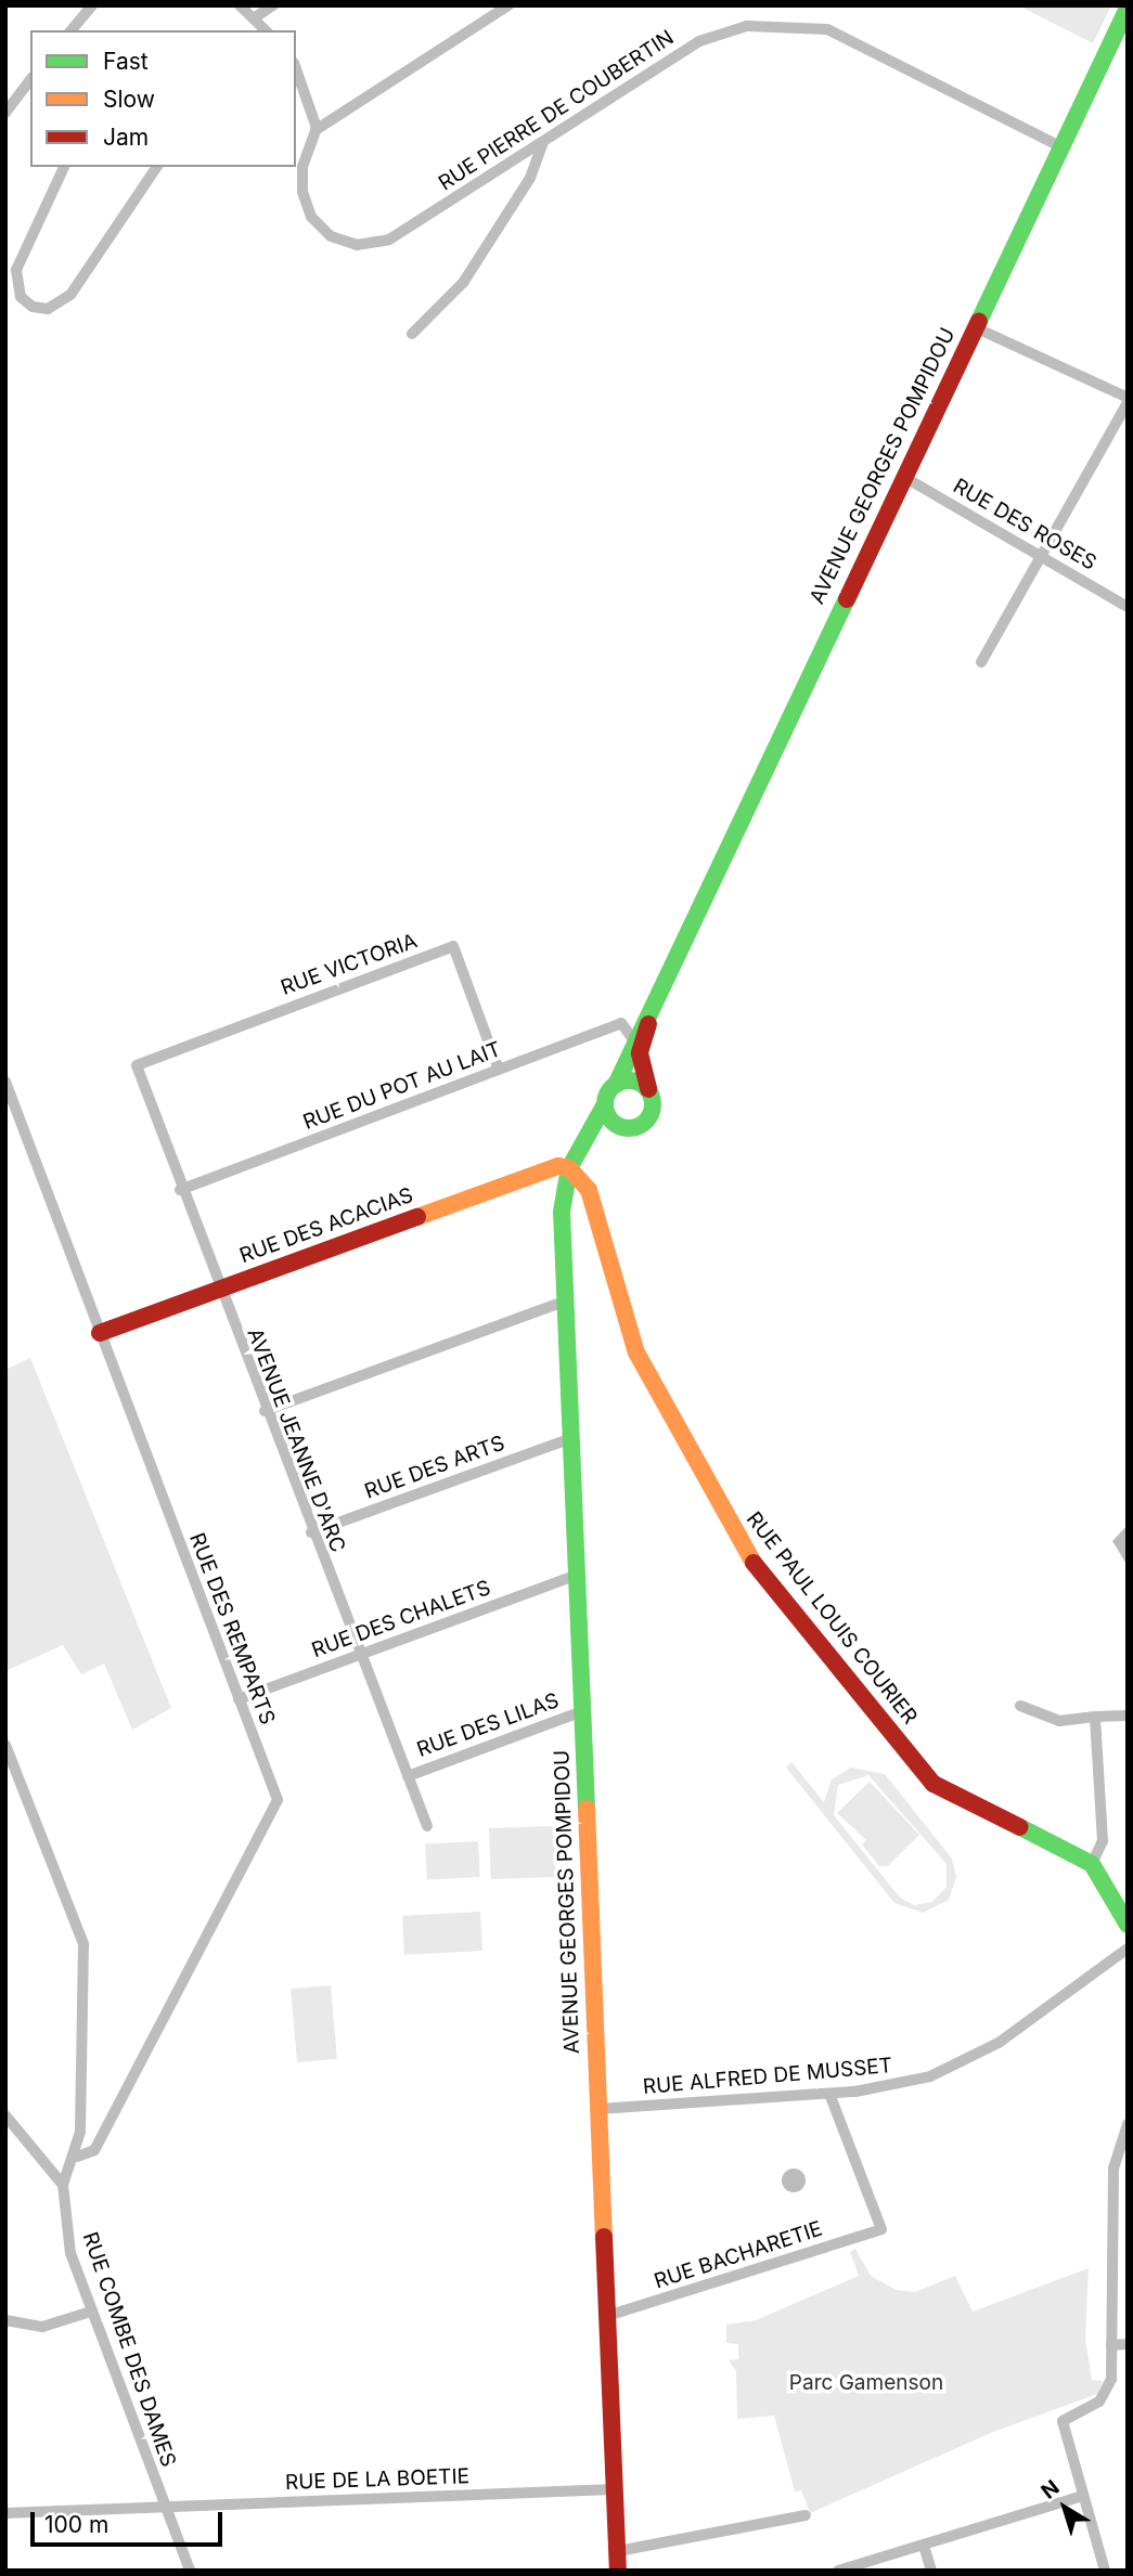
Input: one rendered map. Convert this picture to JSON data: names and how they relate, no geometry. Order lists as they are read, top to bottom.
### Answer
{
  "streets": {
    "main road": ["AVENUE GEORGES POMPIDOU", "RUE DES ACACIAS", "RUE PAUL LOUIS COURIER"],
    "street": [
      "RUE PIERRE DE COUBERTIN",
      "RUE DES ROSES",
      "RUE VICTORIA",
      "RUE DU POT AU LAIT",
      "AVENUE JEANNE D'ARC",
      "RUE DES ARTS",
      "RUE DES CHALETS",
      "RUE DES REMPARTS",
      "RUE DES LILAS",
      "RUE ALFRED DE MUSSET",
      "RUE BACHARETIE",
      "RUE COMBE DES DAMES",
      "RUE DE LA BOETIE"
    ]
  },
  "crossings": [
    ["RUE PIERRE DE COUBERTIN", "AVENUE GEORGES POMPIDOU"],
    ["AVENUE GEORGES POMPIDOU", "RUE DES ROSES"],
    ["AVENUE GEORGES POMPIDOU", "RUE DU POT AU LAIT"],
    ["AVENUE GEORGES POMPIDOU", "RUE DES ACACIAS"],
    ["AVENUE GEORGES POMPIDOU", "RUE DES ARTS"],
    ["AVENUE GEORGES POMPIDOU", "RUE PAUL LOUIS COURIER"],
    ["AVENUE GEORGES POMPIDOU", "RUE DES CHALETS"],
    ["AVENUE GEORGES POMPIDOU", "RUE DES LILAS"],
    ["AVENUE GEORGES POMPIDOU", "RUE ALFRED DE MUSSET"],
    ["AVENUE GEORGES POMPIDOU", "RUE BACHARETIE"],
    ["AVENUE GEORGES POMPIDOU", "RUE DE LA BOETIE"],
    ["RUE VICTORIA", "RUE DU POT AU LAIT"],
    ["RUE VICTORIA", "AVENUE JEANNE D'ARC"],
    ["RUE DU POT AU LAIT", "AVENUE JEANNE D'ARC"],
    ["RUE DES ACACIAS", "AVENUE JEANNE D'ARC"],
    ["RUE DES ACACIAS", "RUE PAUL LOUIS COURIER"],
    ["RUE DES ACACIAS", "RUE DES REMPARTS"],
    ["AVENUE JEANNE D'ARC", "RUE DES ARTS"],
    ["AVENUE JEANNE D'ARC", "RUE DES CHALETS"],
    ["AVENUE JEANNE D'ARC", "RUE DES LILAS"],
    ["RUE DES CHALETS", "RUE DES REMPARTS"],
    ["RUE ALFRED DE MUSSET", "RUE BACHARETIE"],
    ["RUE COMBE DES DAMES", "RUE DE LA BOETIE"]
  ],
  "parks": ["Parc Gamenson"],
  "legend": ["Fast", "Slow", "Jam"],
  "scale_bar": "100 m",
  "north": "top left"
}
